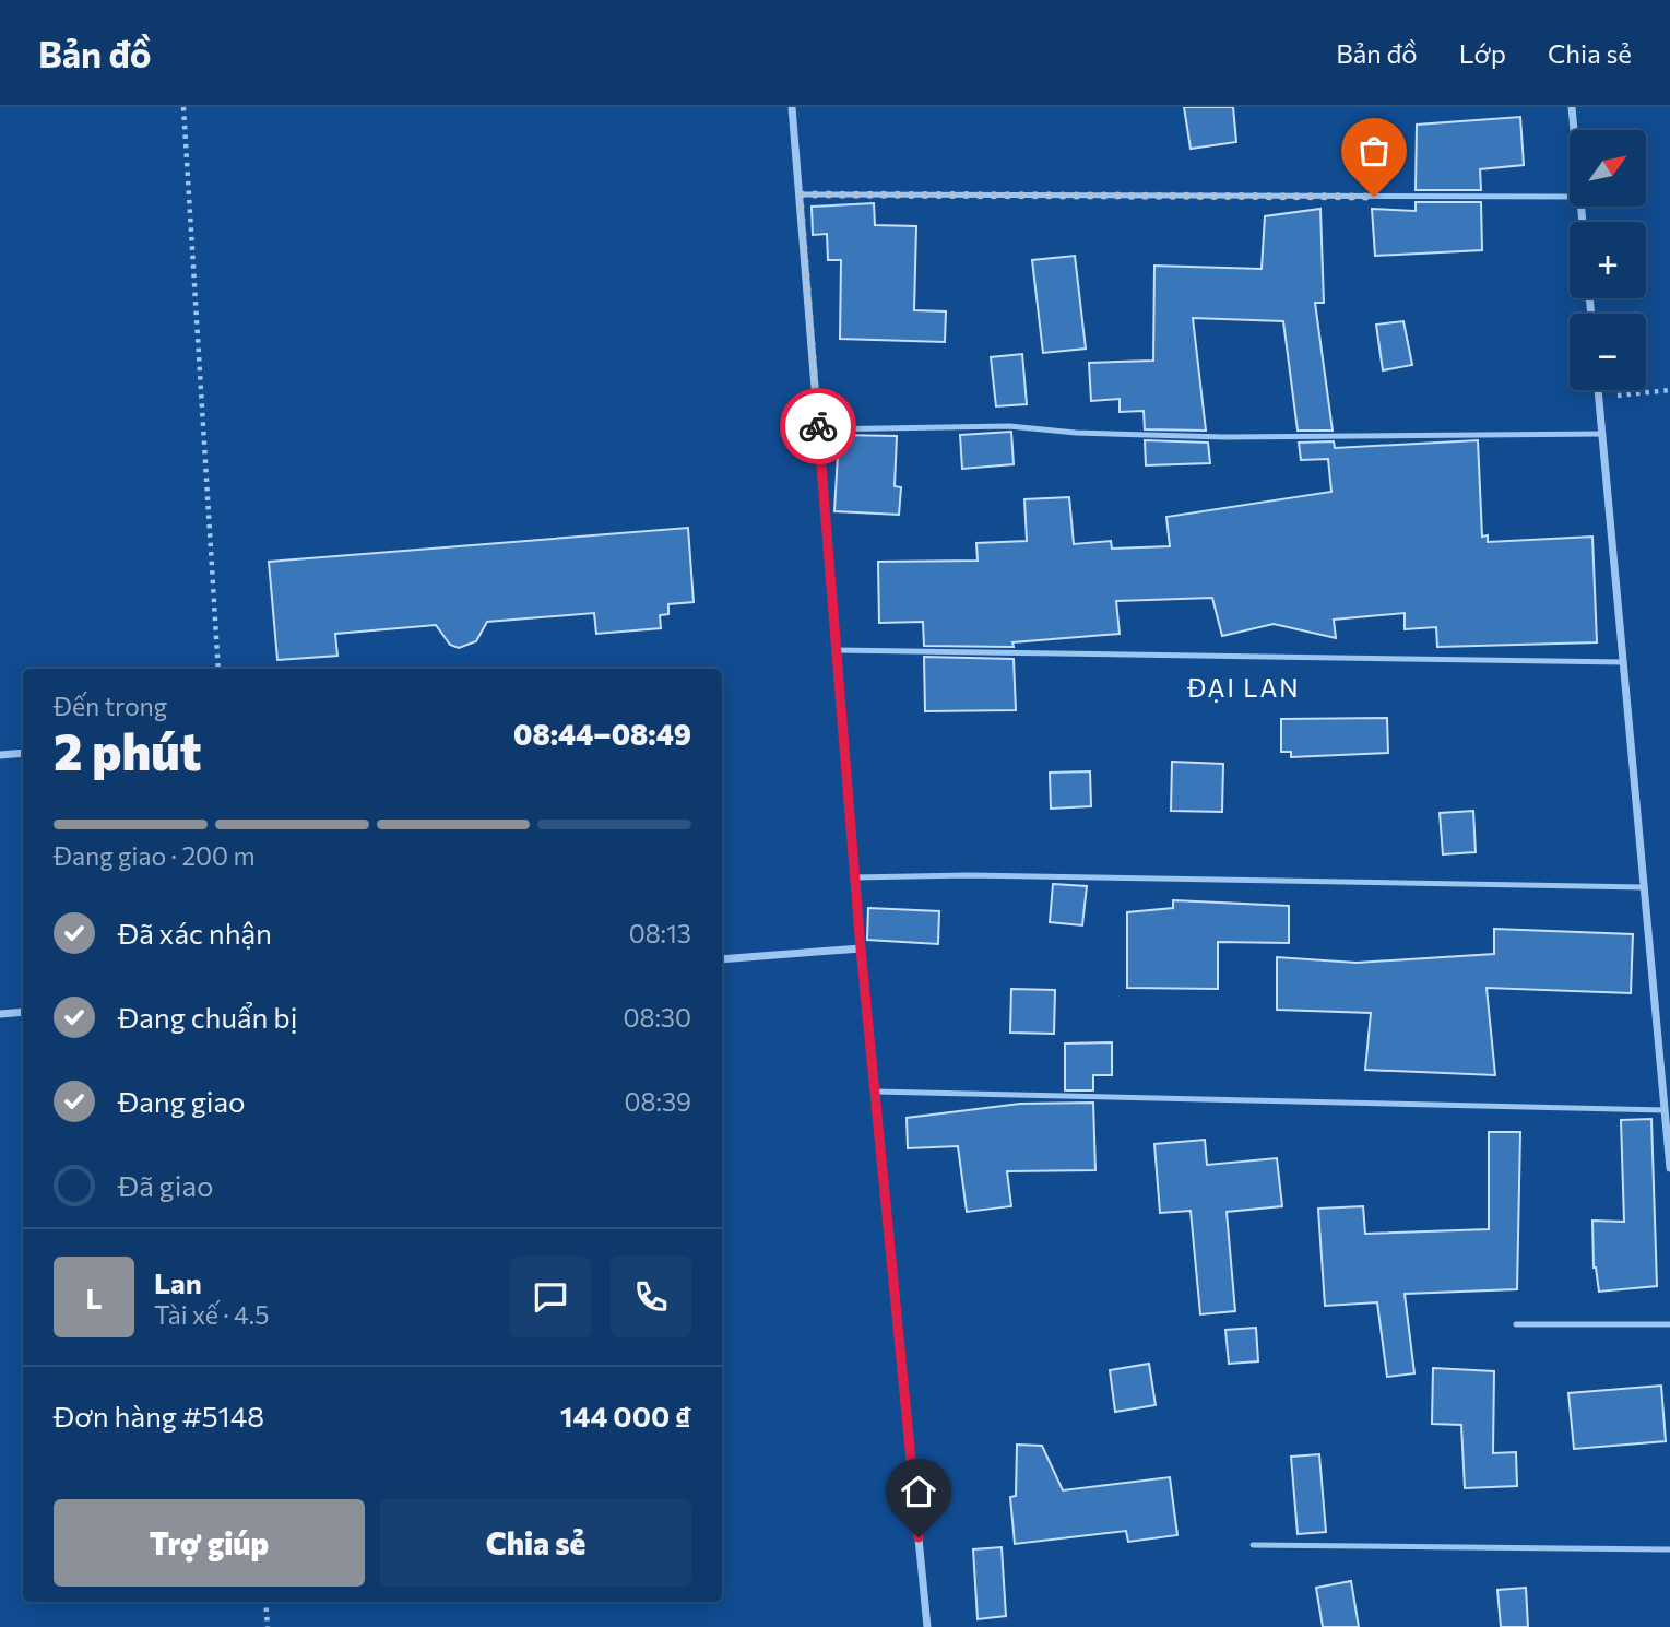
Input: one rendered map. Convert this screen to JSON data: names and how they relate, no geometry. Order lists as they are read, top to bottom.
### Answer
{
  "districts": ["ĐẠI LAN"],
  "north": "top right",
  "page": {
    "header": "Bản đồ",
    "nav": ["Bản đồ", "Lớp", "Chia sẻ"],
    "map_buttons": ["+", "−"],
    "heading": ["2 phút", "Đến trong", "08:44–08:49"],
    "panel": [
      "Lan",
      "Tài xế · 4.5",
      "Đơn hàng #5148",
      "144 000 ₫"
    ],
    "bar": "Đang giao · 200 m",
    "list": [
      ["Đã xác nhận", "08:13"],
      ["Đang chuẩn bị", "08:30"],
      ["Đang giao", "08:39"],
      "Đã giao"
    ],
    "round": "L",
    "buttons": ["Trợ giúp", "Chia sẻ"]
  }
}
